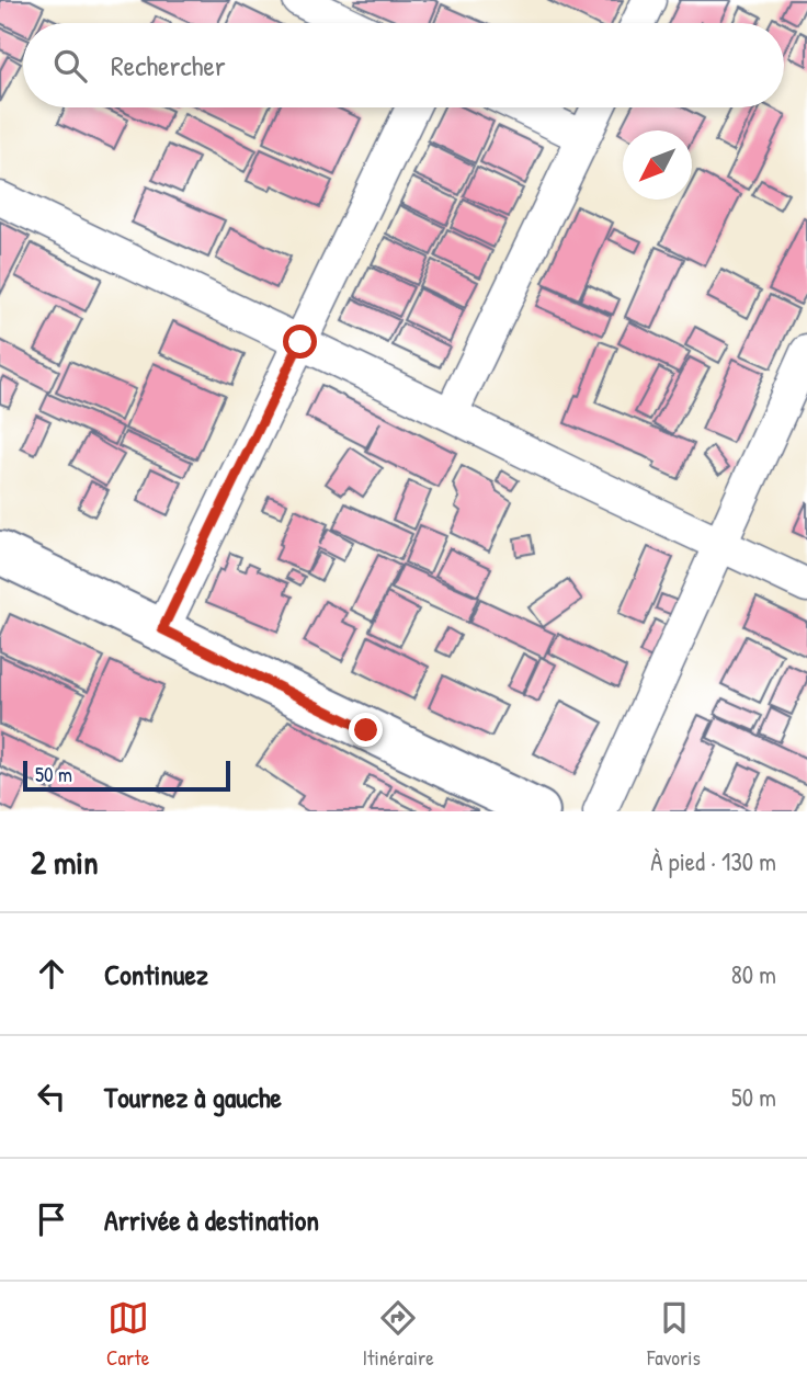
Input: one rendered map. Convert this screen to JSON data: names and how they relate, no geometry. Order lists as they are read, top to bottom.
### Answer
{
  "scale_bar": "50 m",
  "north": "bottom left",
  "page": {
    "search": "Rechercher",
    "scale": "50 m",
    "heading": ["2 min", "À pied · 130 m"],
    "list": [
      ["Continuez", "80 m"],
      ["Tournez à gauche", "50 m"],
      "Arrivée à destination"
    ],
    "nav": ["Carte", "Itinéraire", "Favoris"]
  }
}
